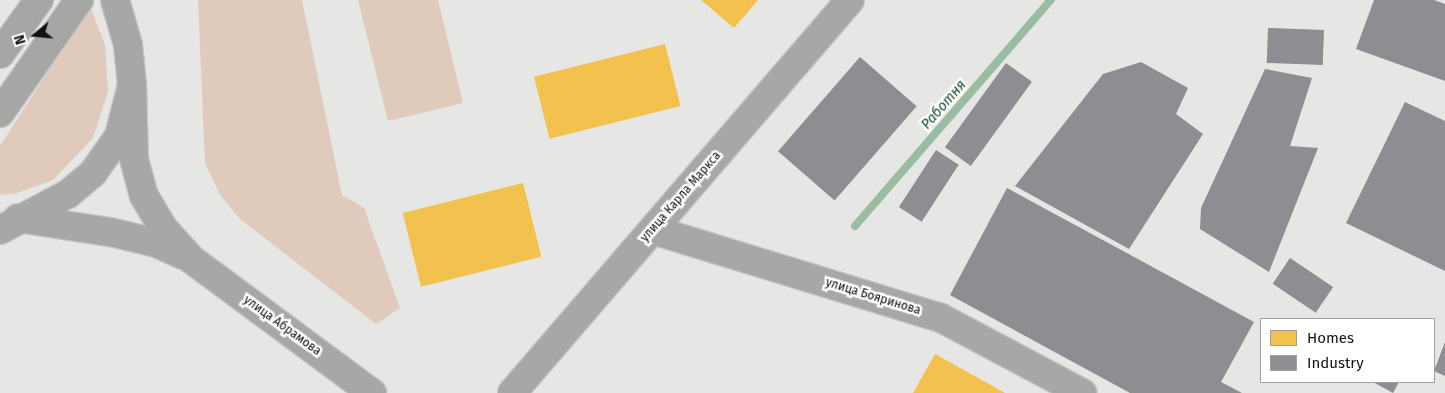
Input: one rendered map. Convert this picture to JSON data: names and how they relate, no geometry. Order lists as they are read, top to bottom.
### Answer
{
  "streets": {
    "street": ["улица Карла Маркса", "улица Бояринова", "улица Абрамова"]
  },
  "crossings": [
    ["улица Карла Маркса", "улица Бояринова"]
  ],
  "water": ["Работня"],
  "legend": ["Homes", "Industry"],
  "north": "left"
}
